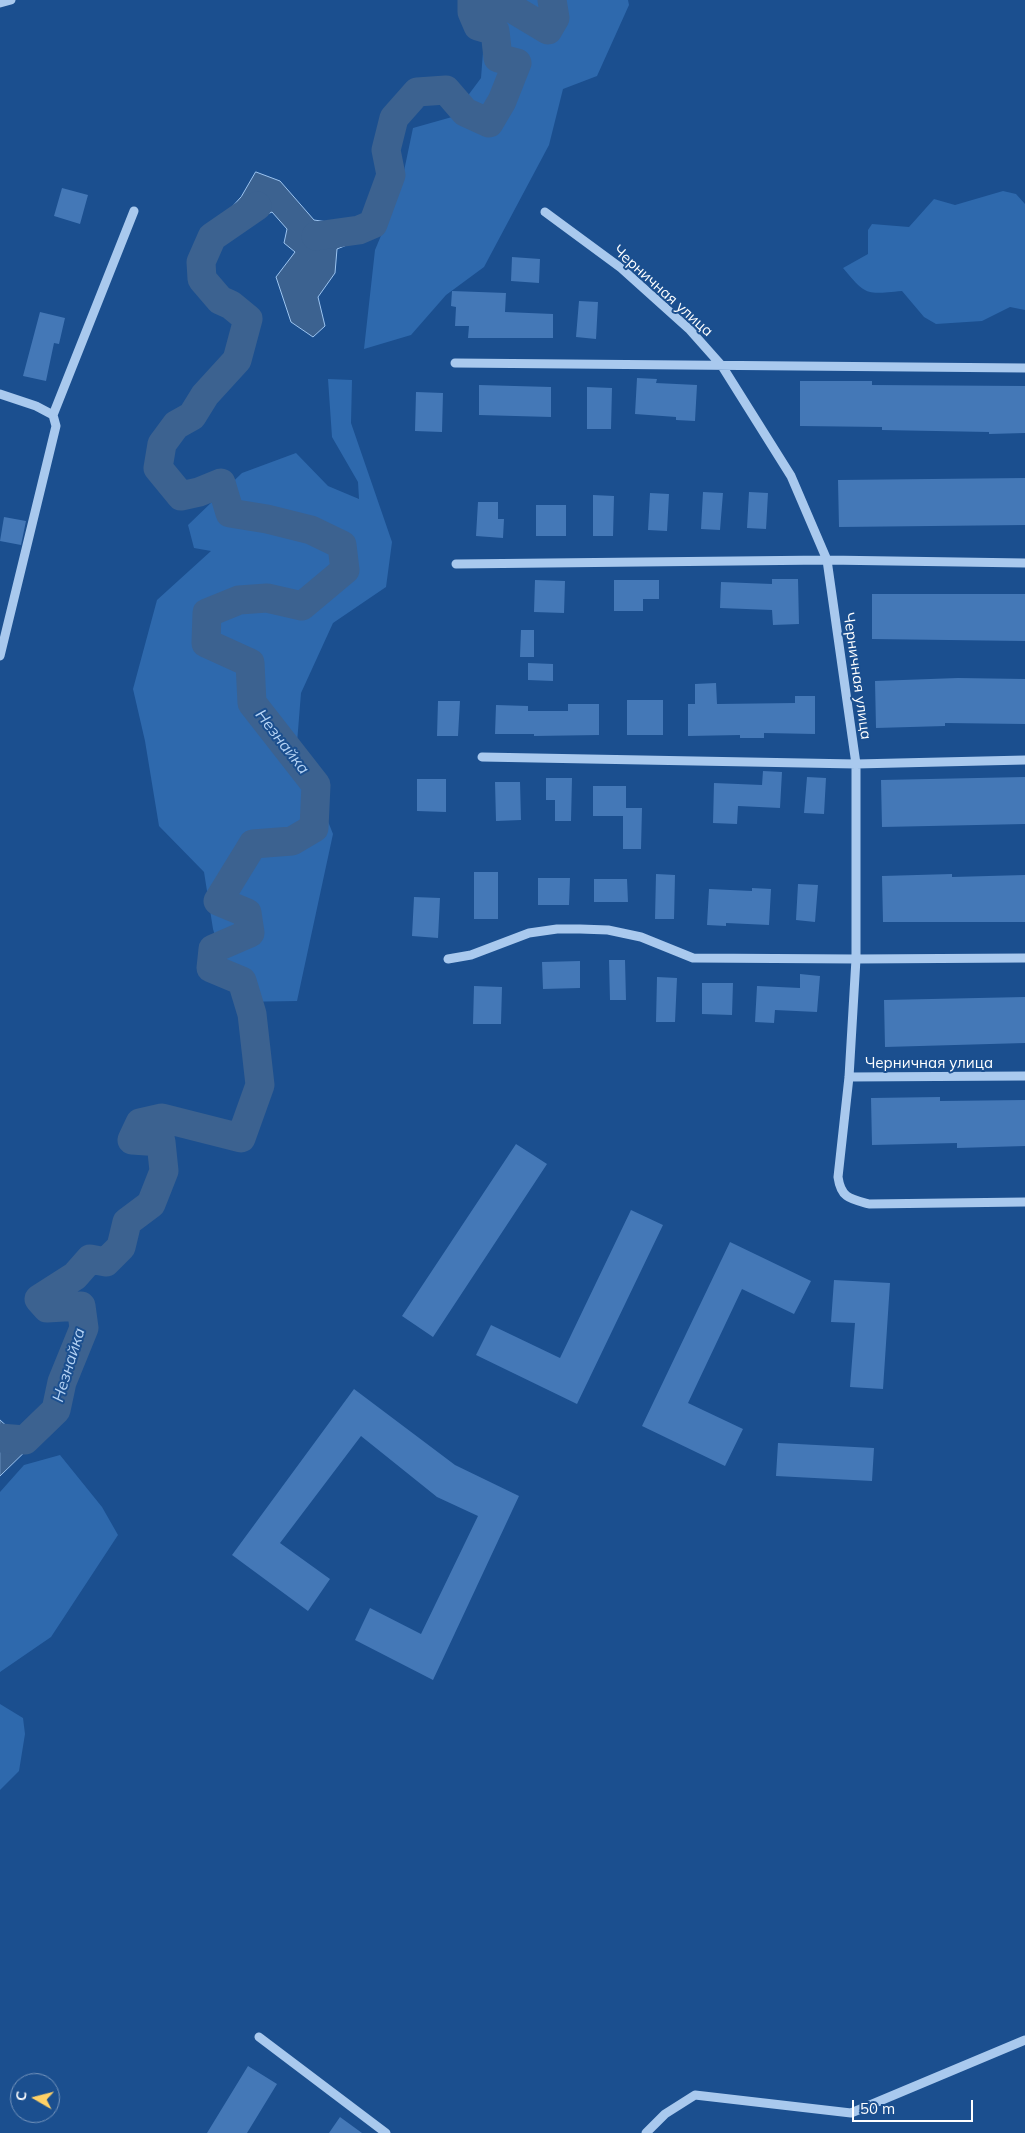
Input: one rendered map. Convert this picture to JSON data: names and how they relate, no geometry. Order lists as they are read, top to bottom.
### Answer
{
  "streets": {
    "street": ["Черничная улица"]
  },
  "water": ["Незнайка"],
  "scale_bar": "50 m",
  "north": "left"
}
